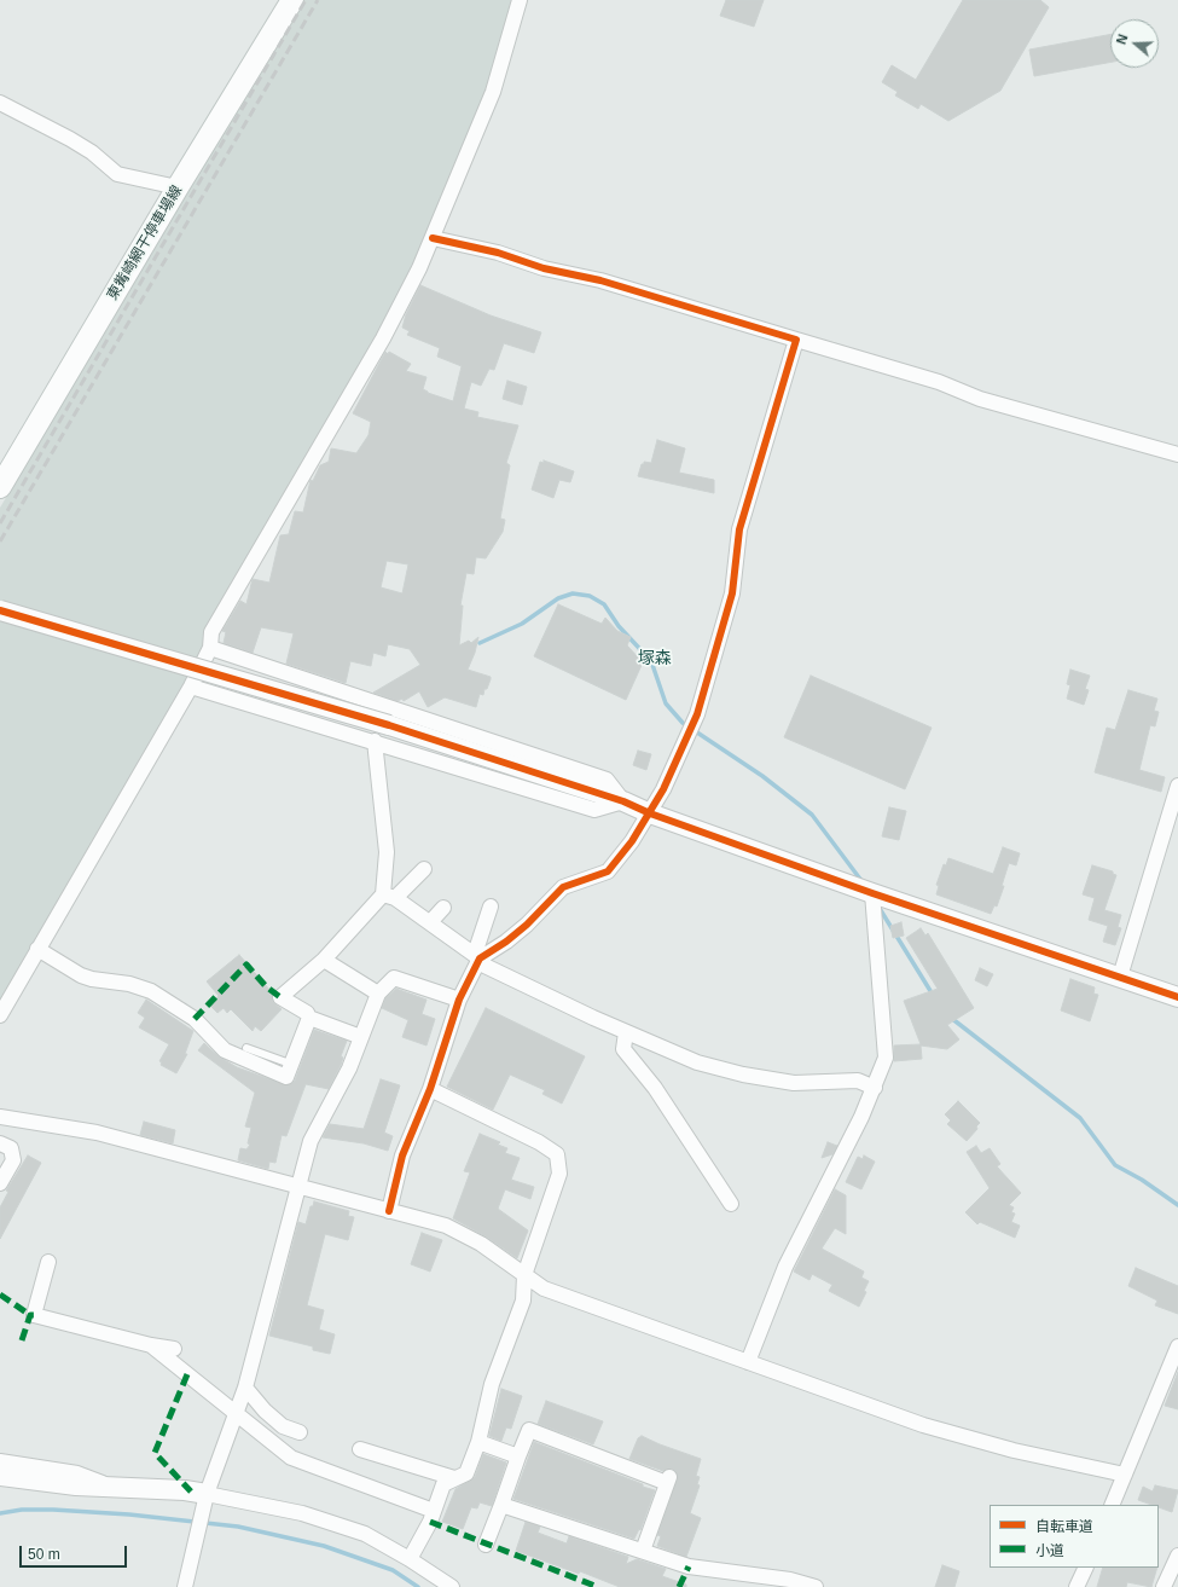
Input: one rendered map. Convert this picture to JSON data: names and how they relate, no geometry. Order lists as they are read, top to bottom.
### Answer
{
  "streets": {
    "main road": ["東觜崎網干停車場線"]
  },
  "districts": ["塚森"],
  "legend": ["自転車道", "小道"],
  "scale_bar": "50 m",
  "north": "left"
}
